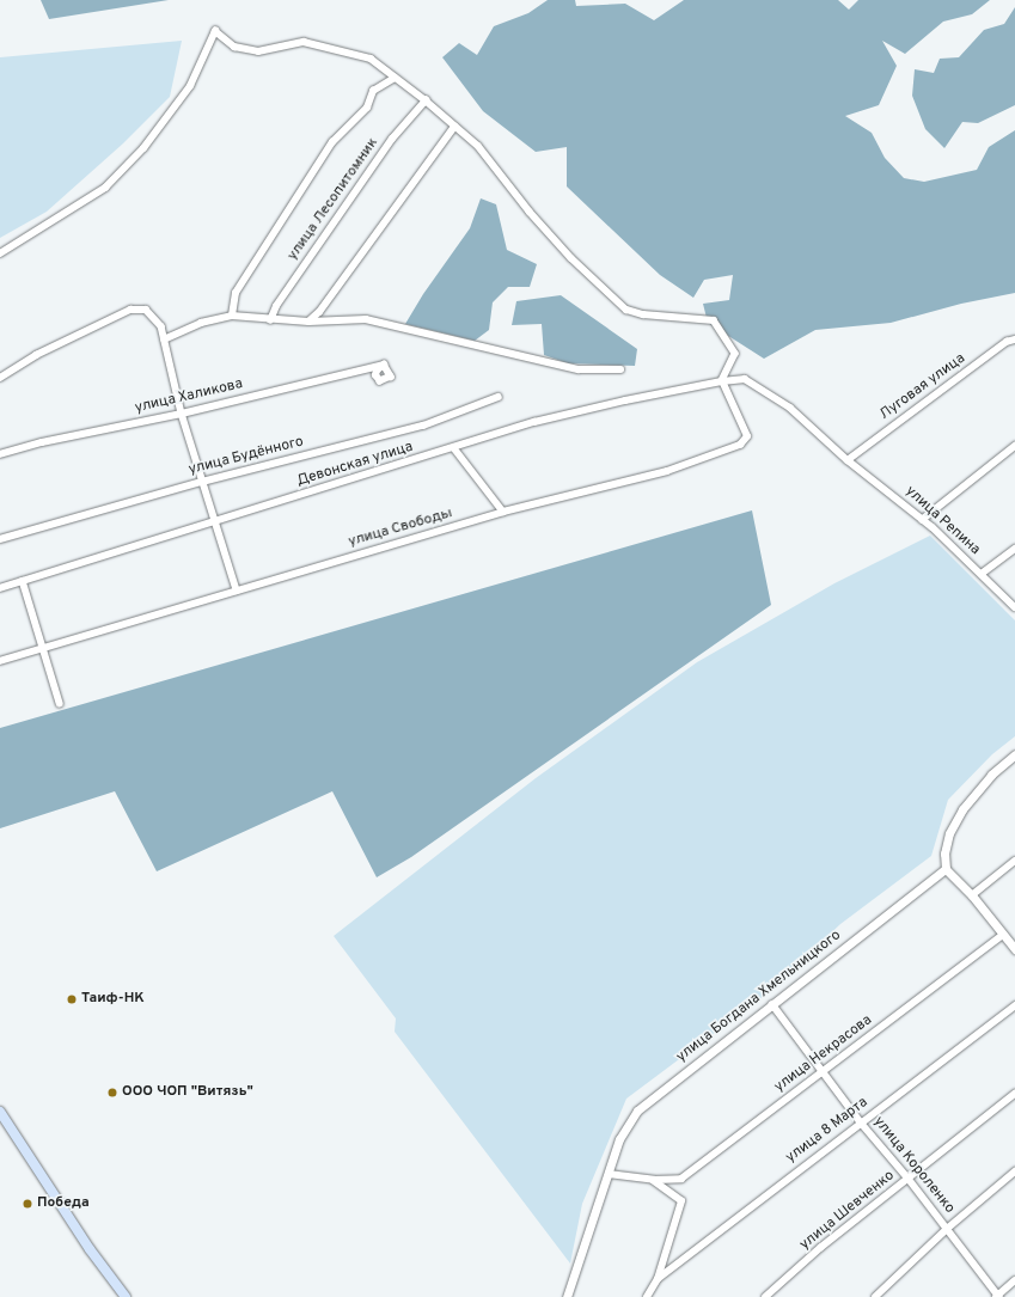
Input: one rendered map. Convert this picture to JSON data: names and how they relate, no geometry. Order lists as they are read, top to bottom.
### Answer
{
  "streets": {
    "street": [
      "улица Лесопитомник",
      "Луговая улица",
      "улица Халикова",
      "улица Будённого",
      "Девонская улица",
      "улица Репина",
      "улица Свободы",
      "улица Богдана Хмельницкого",
      "улица Некрасова",
      "улица 8 Марта",
      "улица Короленко",
      "улица Шевченко"
    ]
  },
  "crossings": [
    ["Луговая улица", "улица Репина"],
    ["Девонская улица", "улица Репина"],
    ["Девонская улица", "улица Свободы"],
    ["улица Репина", "улица Свободы"],
    ["улица Богдана Хмельницкого", "улица Некрасова"],
    ["улица Богдана Хмельницкого", "улица Короленко"],
    ["улица Некрасова", "улица Короленко"],
    ["улица 8 Марта", "улица Короленко"],
    ["улица Короленко", "улица Шевченко"]
  ],
  "places": ["Таиф-НК", "ООО ЧОП \"Витязь\"", "Победа"]
}
